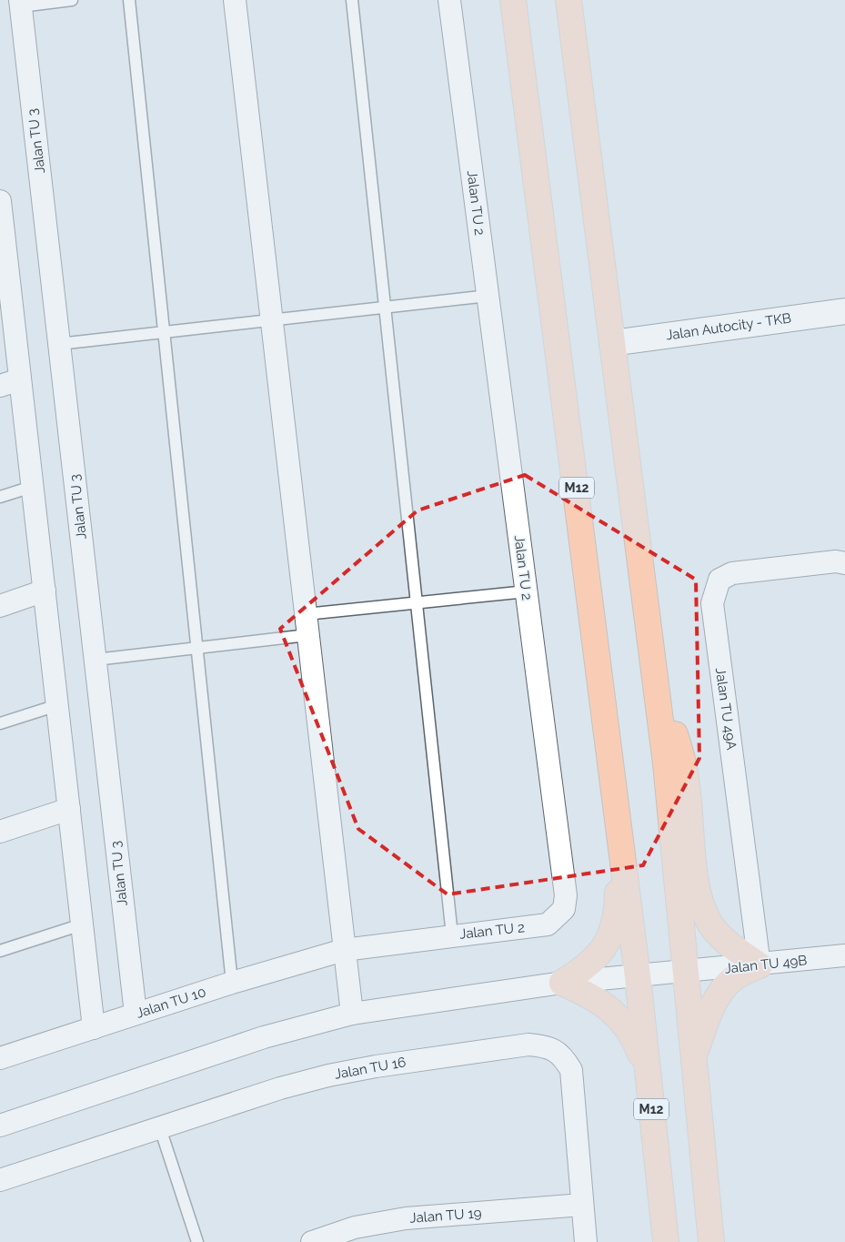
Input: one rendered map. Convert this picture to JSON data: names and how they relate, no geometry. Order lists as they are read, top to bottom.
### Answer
{
  "streets": {
    "main road": ["M12"],
    "street": [
      "Jalan TU 3",
      "Jalan TU 2",
      "Jalan Autocity - TKB",
      "Jalan TU 49A",
      "Jalan TU 49B",
      "Jalan TU 10",
      "Jalan TU 16",
      "Jalan TU 19"
    ]
  },
  "crossings": [
    ["Jalan TU 3", "Jalan TU 10"],
    ["Jalan TU 2", "Jalan TU 10"],
    ["M12", "Jalan TU 49B"],
    ["Jalan TU 49A", "Jalan TU 49B"],
    ["Jalan TU 16", "Jalan TU 19"]
  ]
}
